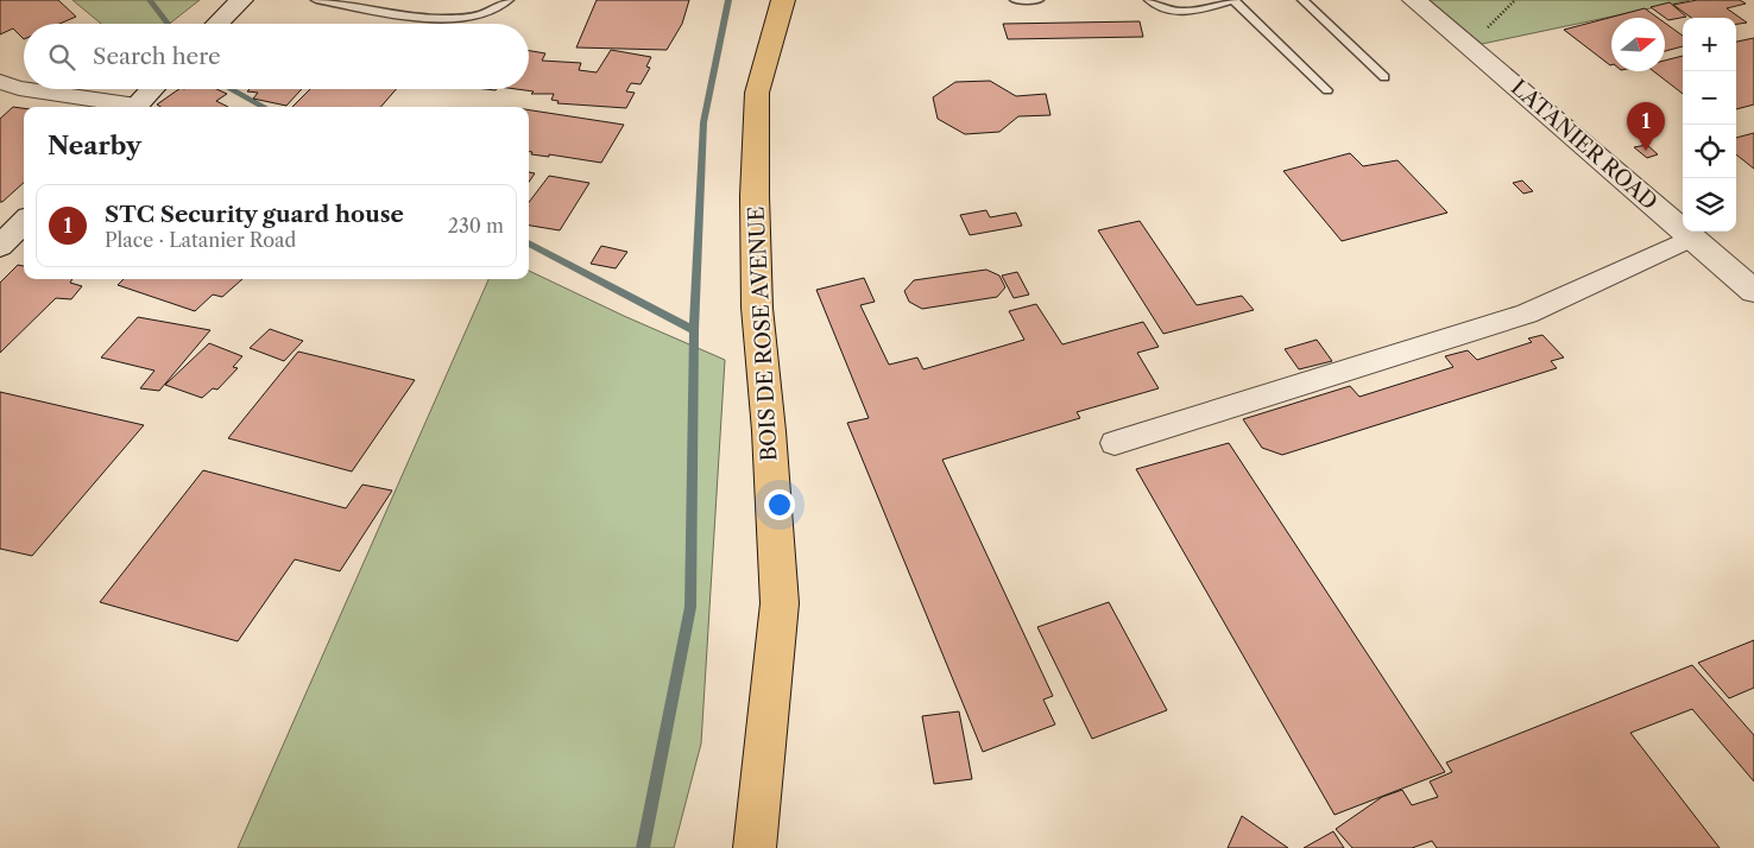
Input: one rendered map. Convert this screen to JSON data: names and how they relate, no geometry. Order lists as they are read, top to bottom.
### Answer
{
  "streets": {
    "main road": ["BOIS DE ROSE AVENUE"],
    "street": ["LATANIER ROAD"]
  },
  "north": "right",
  "page": {
    "map_buttons": ["+", "−"],
    "search": "Search here",
    "pins": "1",
    "heading": "Nearby",
    "list": [
      {
        "mark": "1",
        "name": "STC Security guard house",
        "note": "Place · Latanier Road",
        "value": "230 m"
      }
    ]
  }
}
